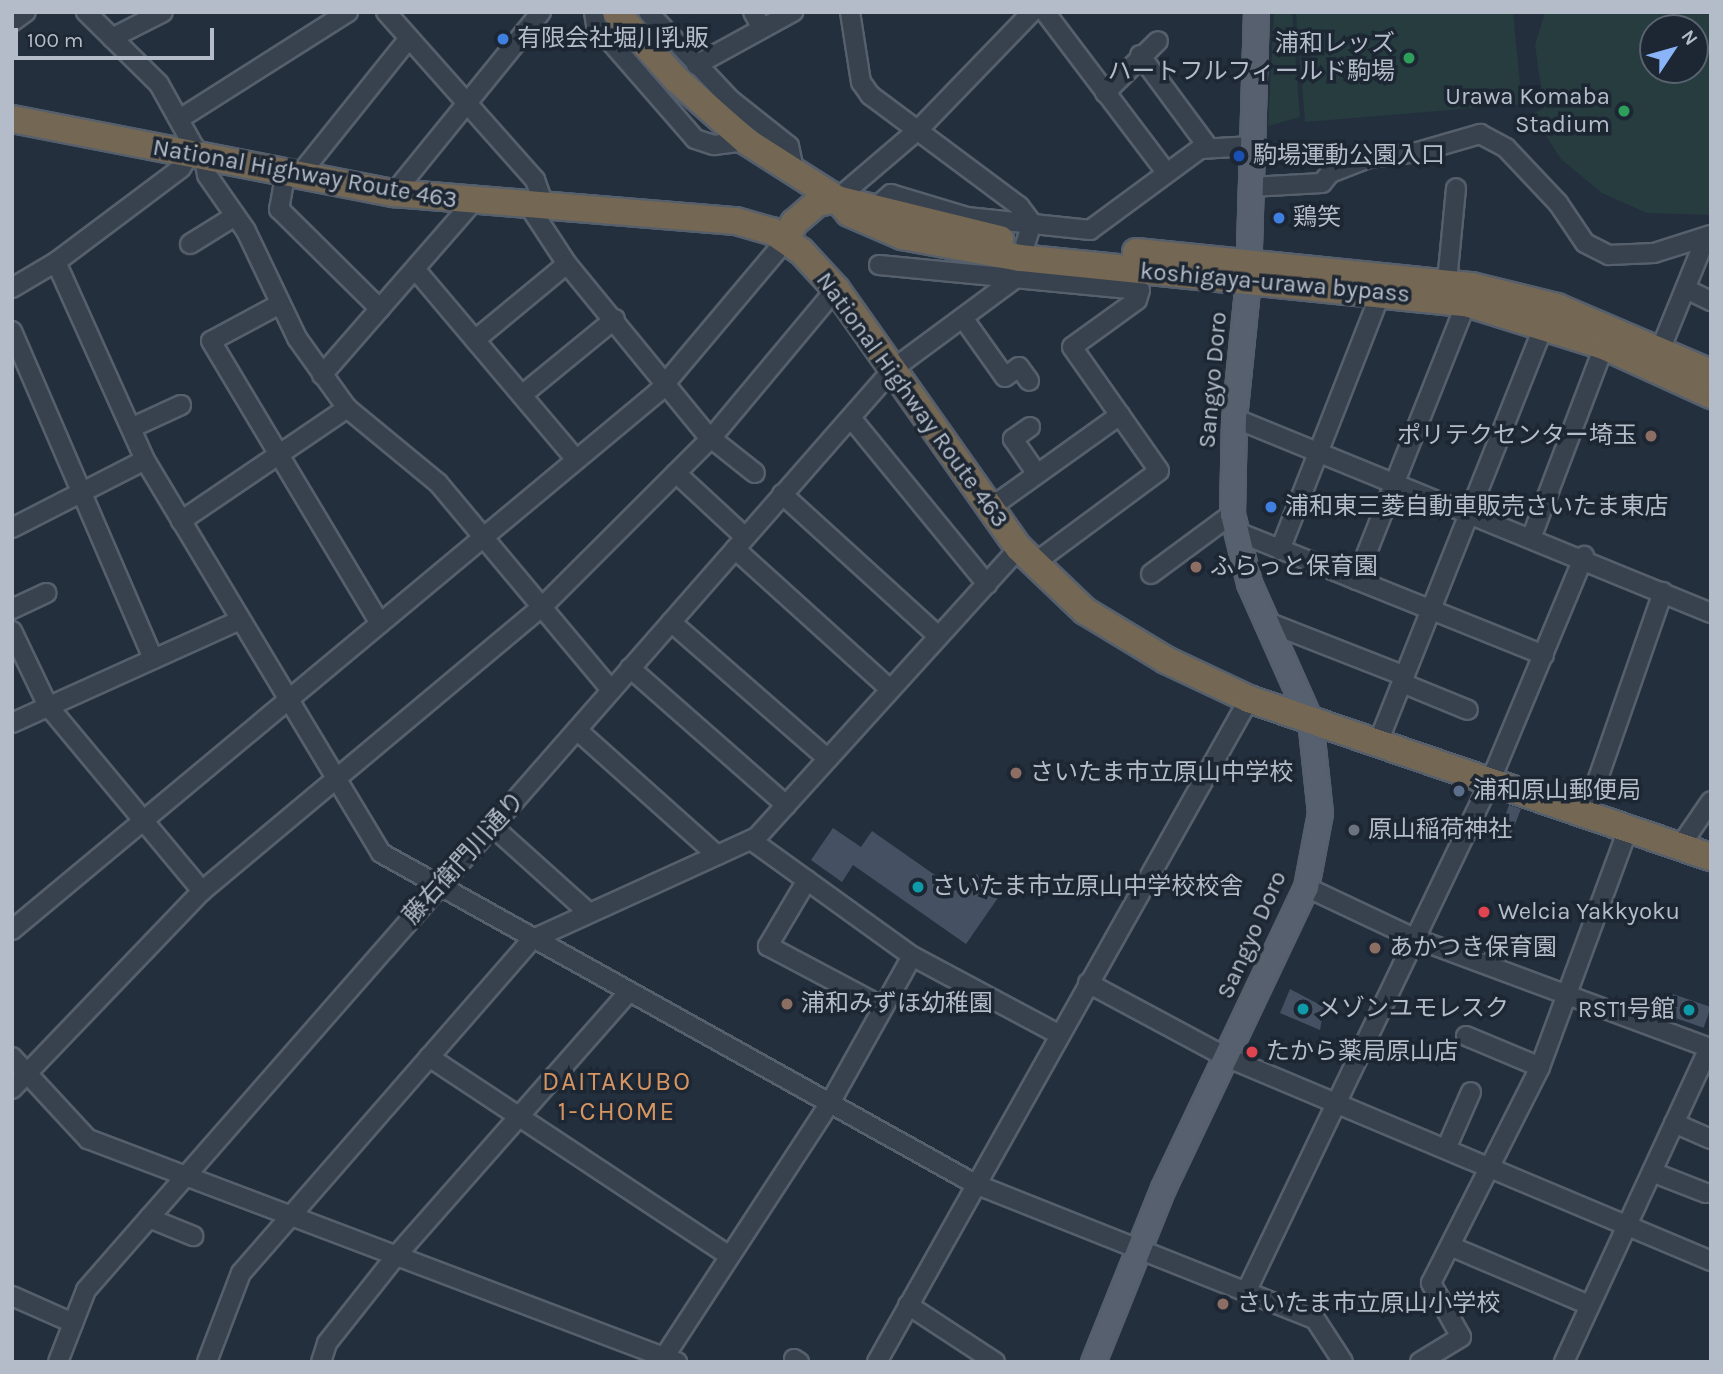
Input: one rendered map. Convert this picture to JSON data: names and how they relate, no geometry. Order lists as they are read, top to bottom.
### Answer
{
  "streets": {
    "highway": ["National Highway Route 463", "koshigaya-urawa bypass"],
    "main road": ["Sangyo Doro"],
    "street": ["藤右衛門川通り"]
  },
  "crossings": [
    ["National Highway Route 463", "Sangyo Doro"],
    ["National Highway Route 463", "藤右衛門川通り"],
    ["koshigaya-urawa bypass", "Sangyo Doro"],
    ["koshigaya-urawa bypass", "藤右衛門川通り"]
  ],
  "districts": ["DAITAKUBO 1-CHOME"],
  "places": [
    "有限会社堀川乳販",
    "浦和レッズ ハートフルフィールド駒場",
    "Urawa Komaba Stadium",
    "駒場運動公園入口",
    "鶏笑",
    "ポリテクセンター埼玉",
    "浦和東三菱自動車販売さいたま東店",
    "ふらっと保育園",
    "さいたま市立原山中学校",
    "浦和原山郵便局",
    "原山稲荷神社",
    "さいたま市立原山中学校校舎",
    "Welcia Yakkyoku",
    "あかつき保育園",
    "浦和みずほ幼稚園",
    "メゾンユモレスク",
    "RST1号館",
    "たから薬局原山店",
    "さいたま市立原山小学校"
  ],
  "scale_bar": "100 m",
  "north": "top right"
}
